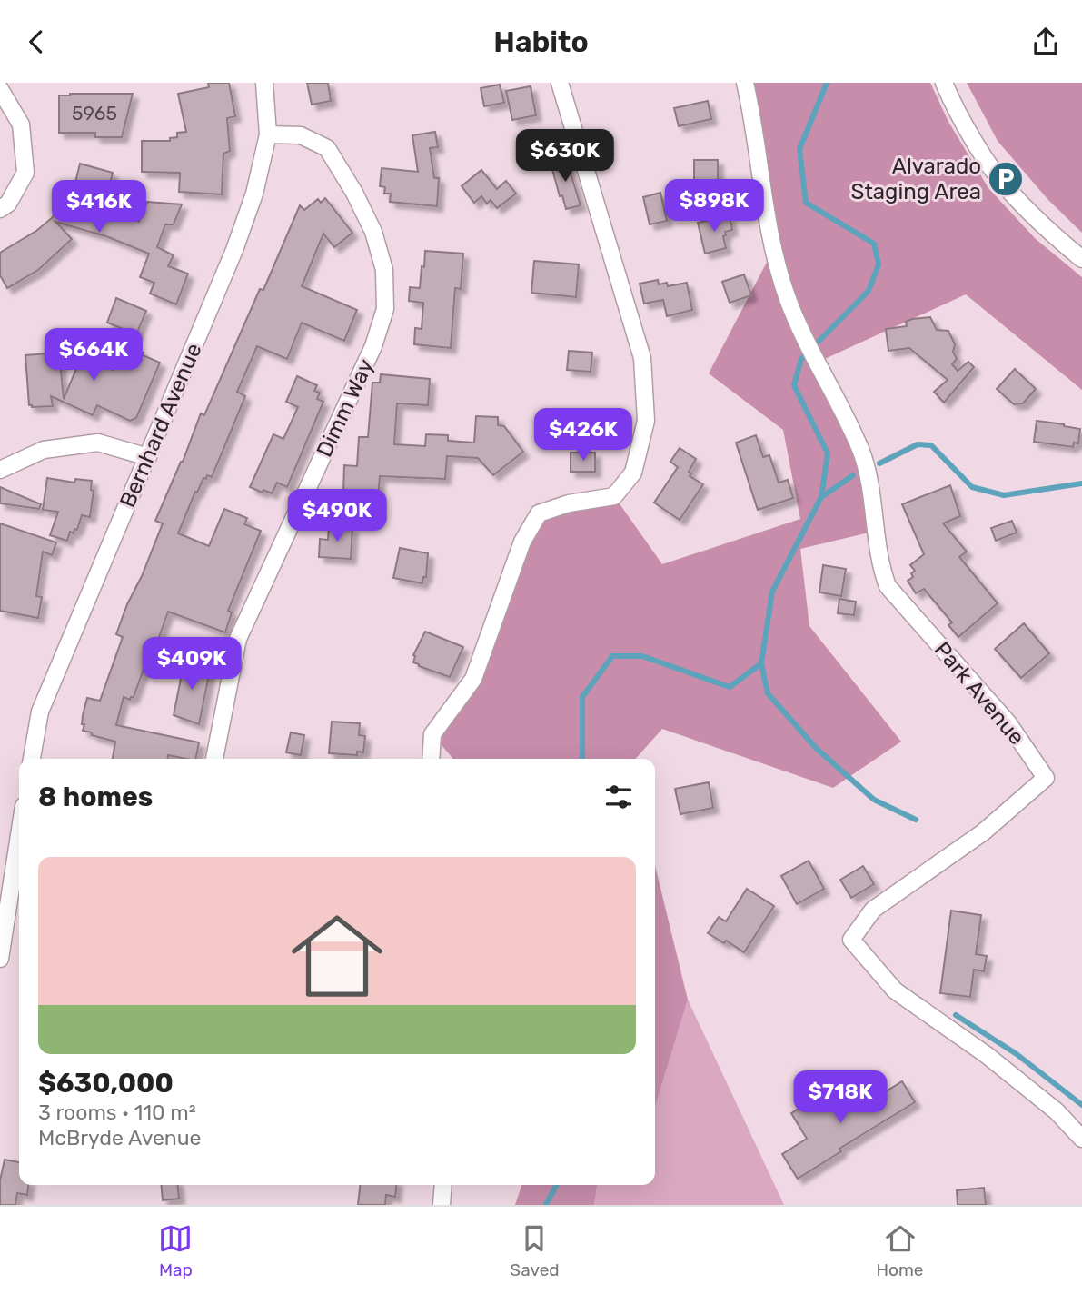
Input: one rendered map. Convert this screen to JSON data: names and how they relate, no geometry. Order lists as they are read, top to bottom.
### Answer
{
  "streets": {
    "street": ["Dimm Way", "Bernhard Avenue", "Park Avenue"]
  },
  "crossings": [
    ["Dimm Way", "Bernhard Avenue"]
  ],
  "places": {
    "parking": ["Alvarado Staging Area"]
  },
  "house_numbers": ["5965"],
  "page": {
    "header": "Habito",
    "price": [
      "$630K",
      "$898K",
      "$416K",
      "$664K",
      "$426K",
      "$490K",
      "$409K",
      "$718K"
    ],
    "heading": "8 homes",
    "list": [
      {
        "name": "$630,000",
        "note": "3 rooms · 110 m² · McBryde Avenue"
      }
    ],
    "tabs": ["Map", "Saved", "Home"]
  }
}
